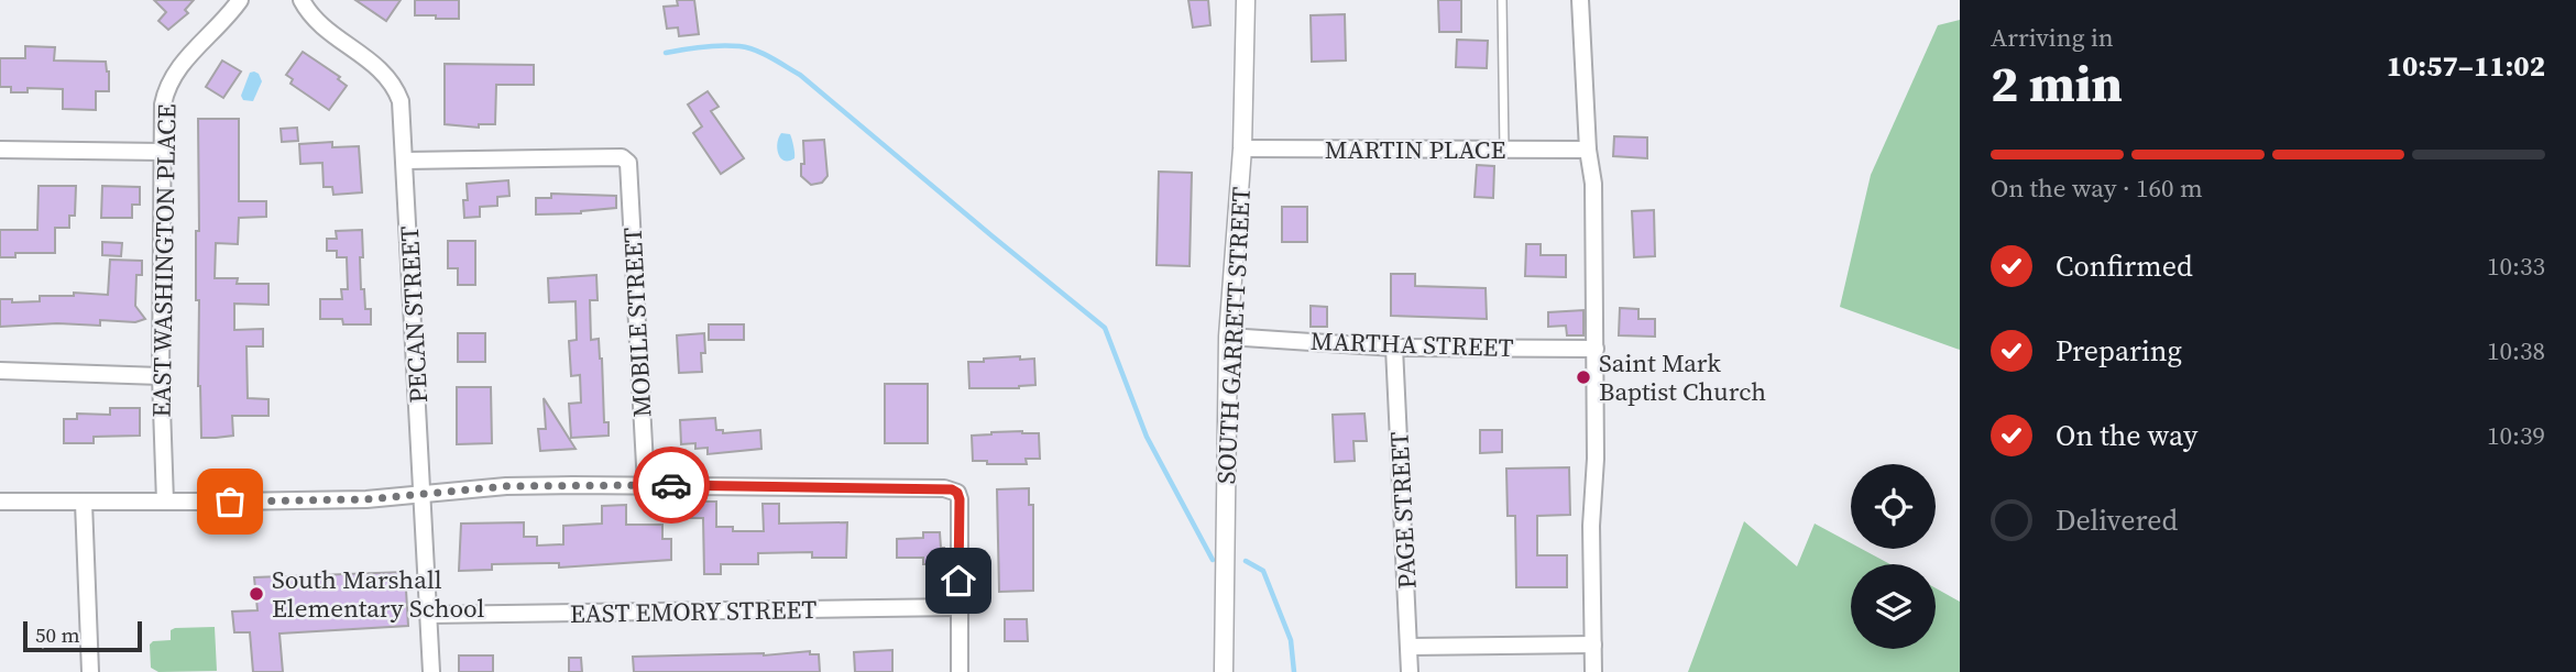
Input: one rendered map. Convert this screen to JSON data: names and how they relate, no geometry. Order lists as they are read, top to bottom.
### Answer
{
  "streets": {
    "street": [
      "MARTIN PLACE",
      "EAST WASHINGTON PLACE",
      "PECAN STREET",
      "MOBILE STREET",
      "SOUTH GARRETT STREET",
      "MARTHA STREET",
      "PAGE STREET",
      "EAST EMORY STREET"
    ]
  },
  "crossings": [
    ["MARTIN PLACE", "SOUTH GARRETT STREET"],
    ["PECAN STREET", "MOBILE STREET"],
    ["PECAN STREET", "EAST EMORY STREET"],
    ["SOUTH GARRETT STREET", "MARTHA STREET"],
    ["MARTHA STREET", "PAGE STREET"]
  ],
  "places": ["Saint Mark Baptist Church", "South Marshall Elementary School"],
  "scale_bar": "50 m",
  "page": {
    "heading": ["2 min", "Arriving in", "10:57–11:02"],
    "bar": "On the way · 160 m",
    "list": [
      ["Confirmed", "10:33"],
      ["Preparing", "10:38"],
      ["On the way", "10:39"],
      "Delivered"
    ],
    "scale": "50 m"
  }
}
